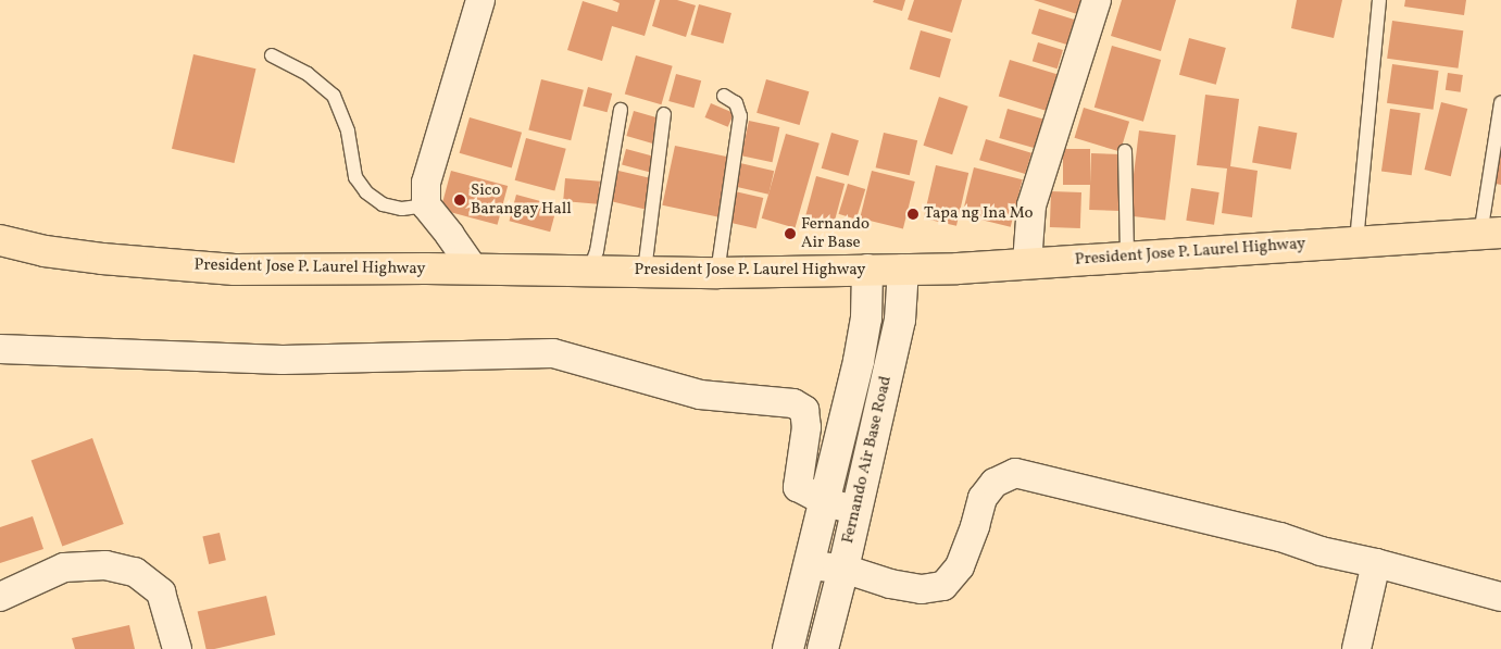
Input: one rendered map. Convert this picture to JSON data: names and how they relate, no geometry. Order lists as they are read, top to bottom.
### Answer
{
  "streets": {
    "highway": ["President Jose P. Laurel Highway"],
    "street": ["Fernando Air Base Road"]
  },
  "crossings": [
    ["President Jose P. Laurel Highway", "Fernando Air Base Road"]
  ],
  "places": ["Sico Barangay Hall", "Tapa ng Ina Mo", "Fernando Air Base"]
}
